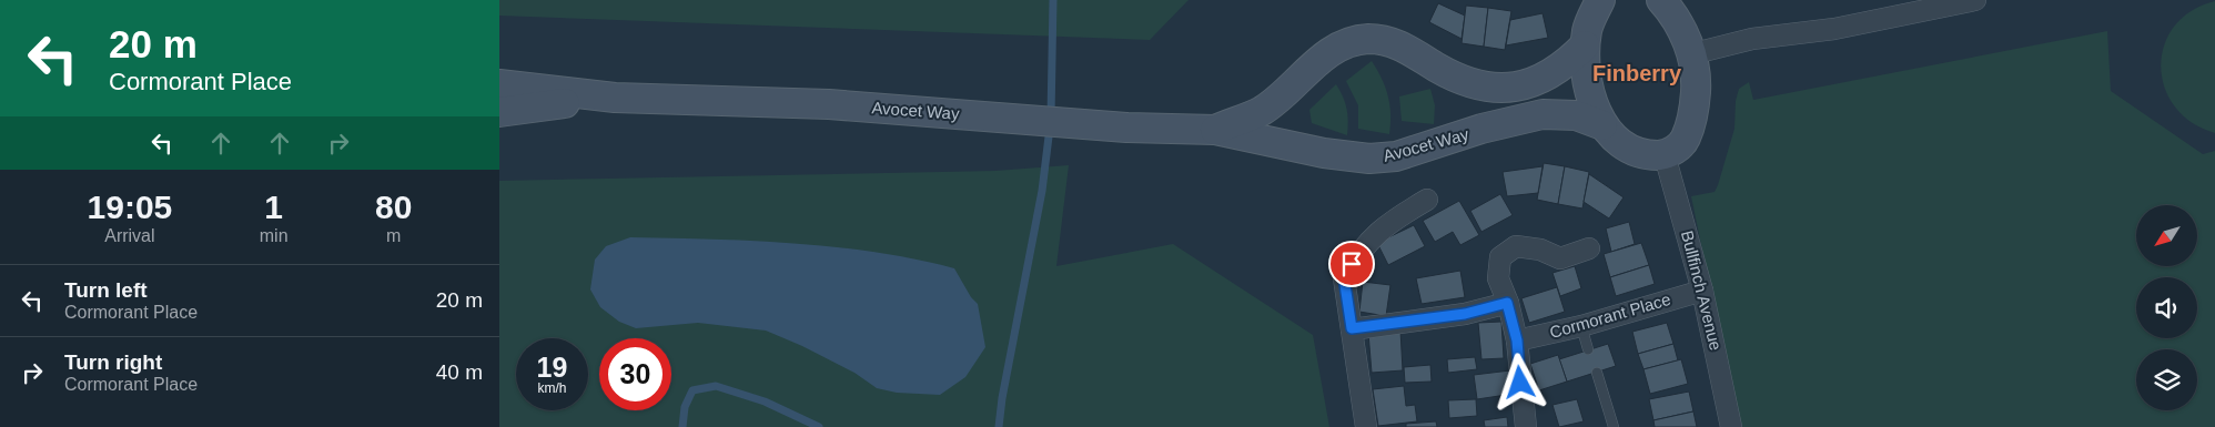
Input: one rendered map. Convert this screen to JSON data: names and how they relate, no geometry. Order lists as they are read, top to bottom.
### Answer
{
  "streets": {
    "street": ["Avocet Way", "Bullfinch Avenue", "Cormorant Place"]
  },
  "crossings": [
    ["Bullfinch Avenue", "Cormorant Place"]
  ],
  "districts": ["Finberry"],
  "north": "bottom left",
  "page": {
    "turn": ["20 m", "Cormorant Place"],
    "eta": [
      "19:05",
      "Arrival",
      "1",
      "min",
      "80",
      "m"
    ],
    "list": [
      {
        "name": "Turn left",
        "note": "Cormorant Place",
        "value": "20 m"
      },
      {
        "name": "Turn right",
        "note": "Cormorant Place",
        "value": "40 m"
      }
    ],
    "speed": "19 km/h",
    "limit": "30"
  }
}
